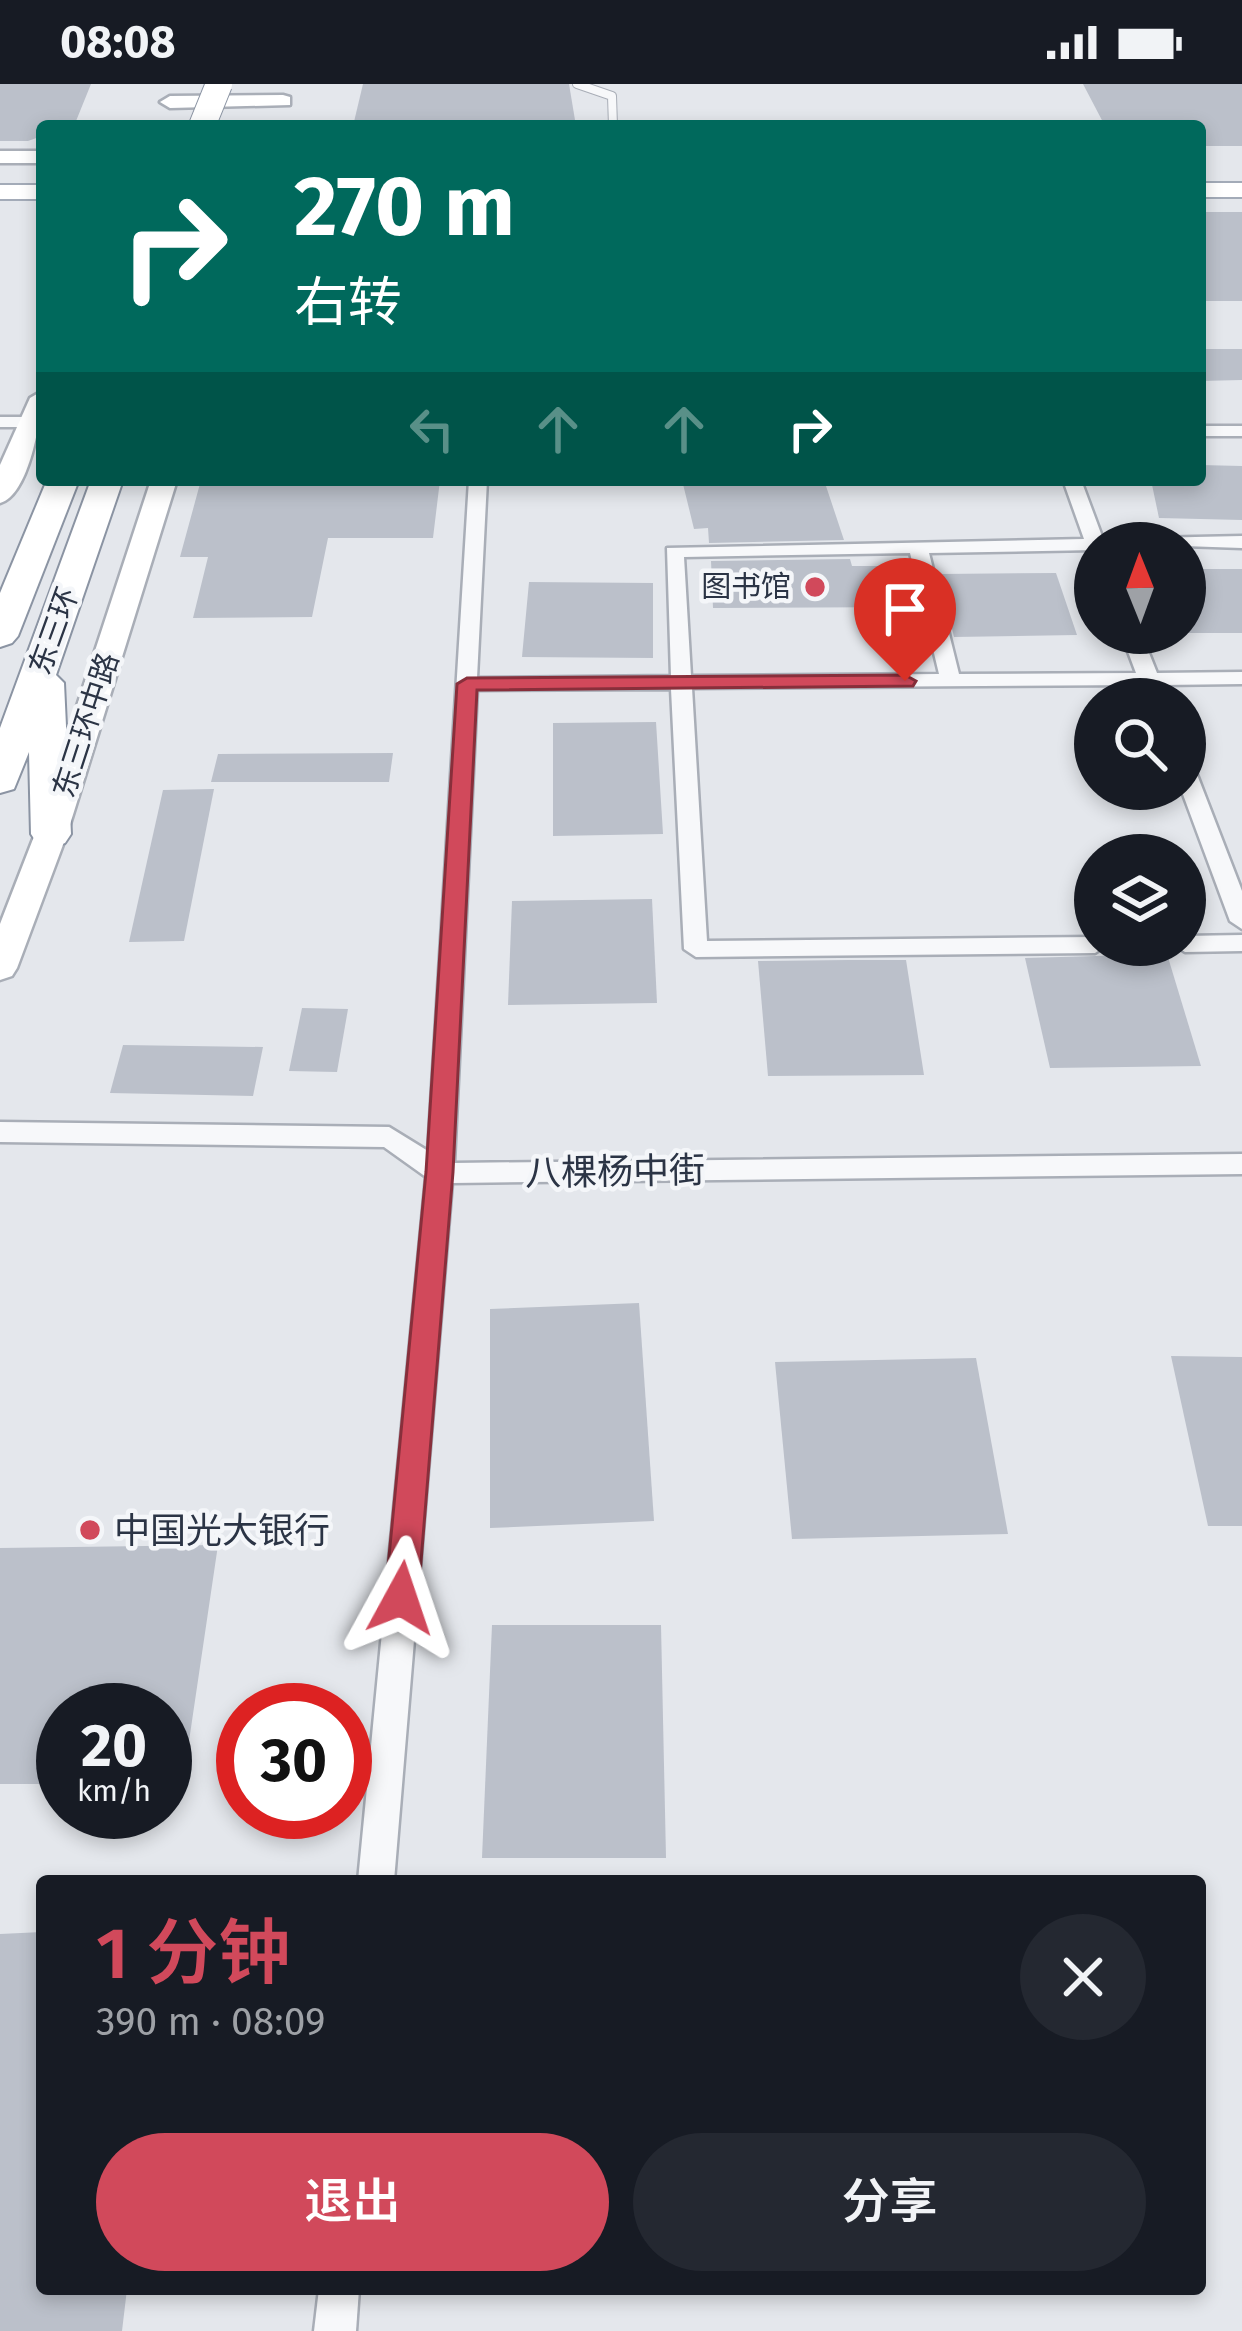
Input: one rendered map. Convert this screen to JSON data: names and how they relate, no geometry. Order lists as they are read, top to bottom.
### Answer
{
  "streets": {
    "highway": ["东三环"],
    "street": ["东三环中路", "八棵杨中街"]
  },
  "places": ["图书馆", "中国光大银行"],
  "north": "top",
  "page": {
    "status": "08:08",
    "turn": ["270 m", "右转"],
    "speed": "20 km/h",
    "limit": "30",
    "heading": ["1 分钟", "390 m · 08:09"],
    "buttons": ["退出", "分享"]
  }
}
